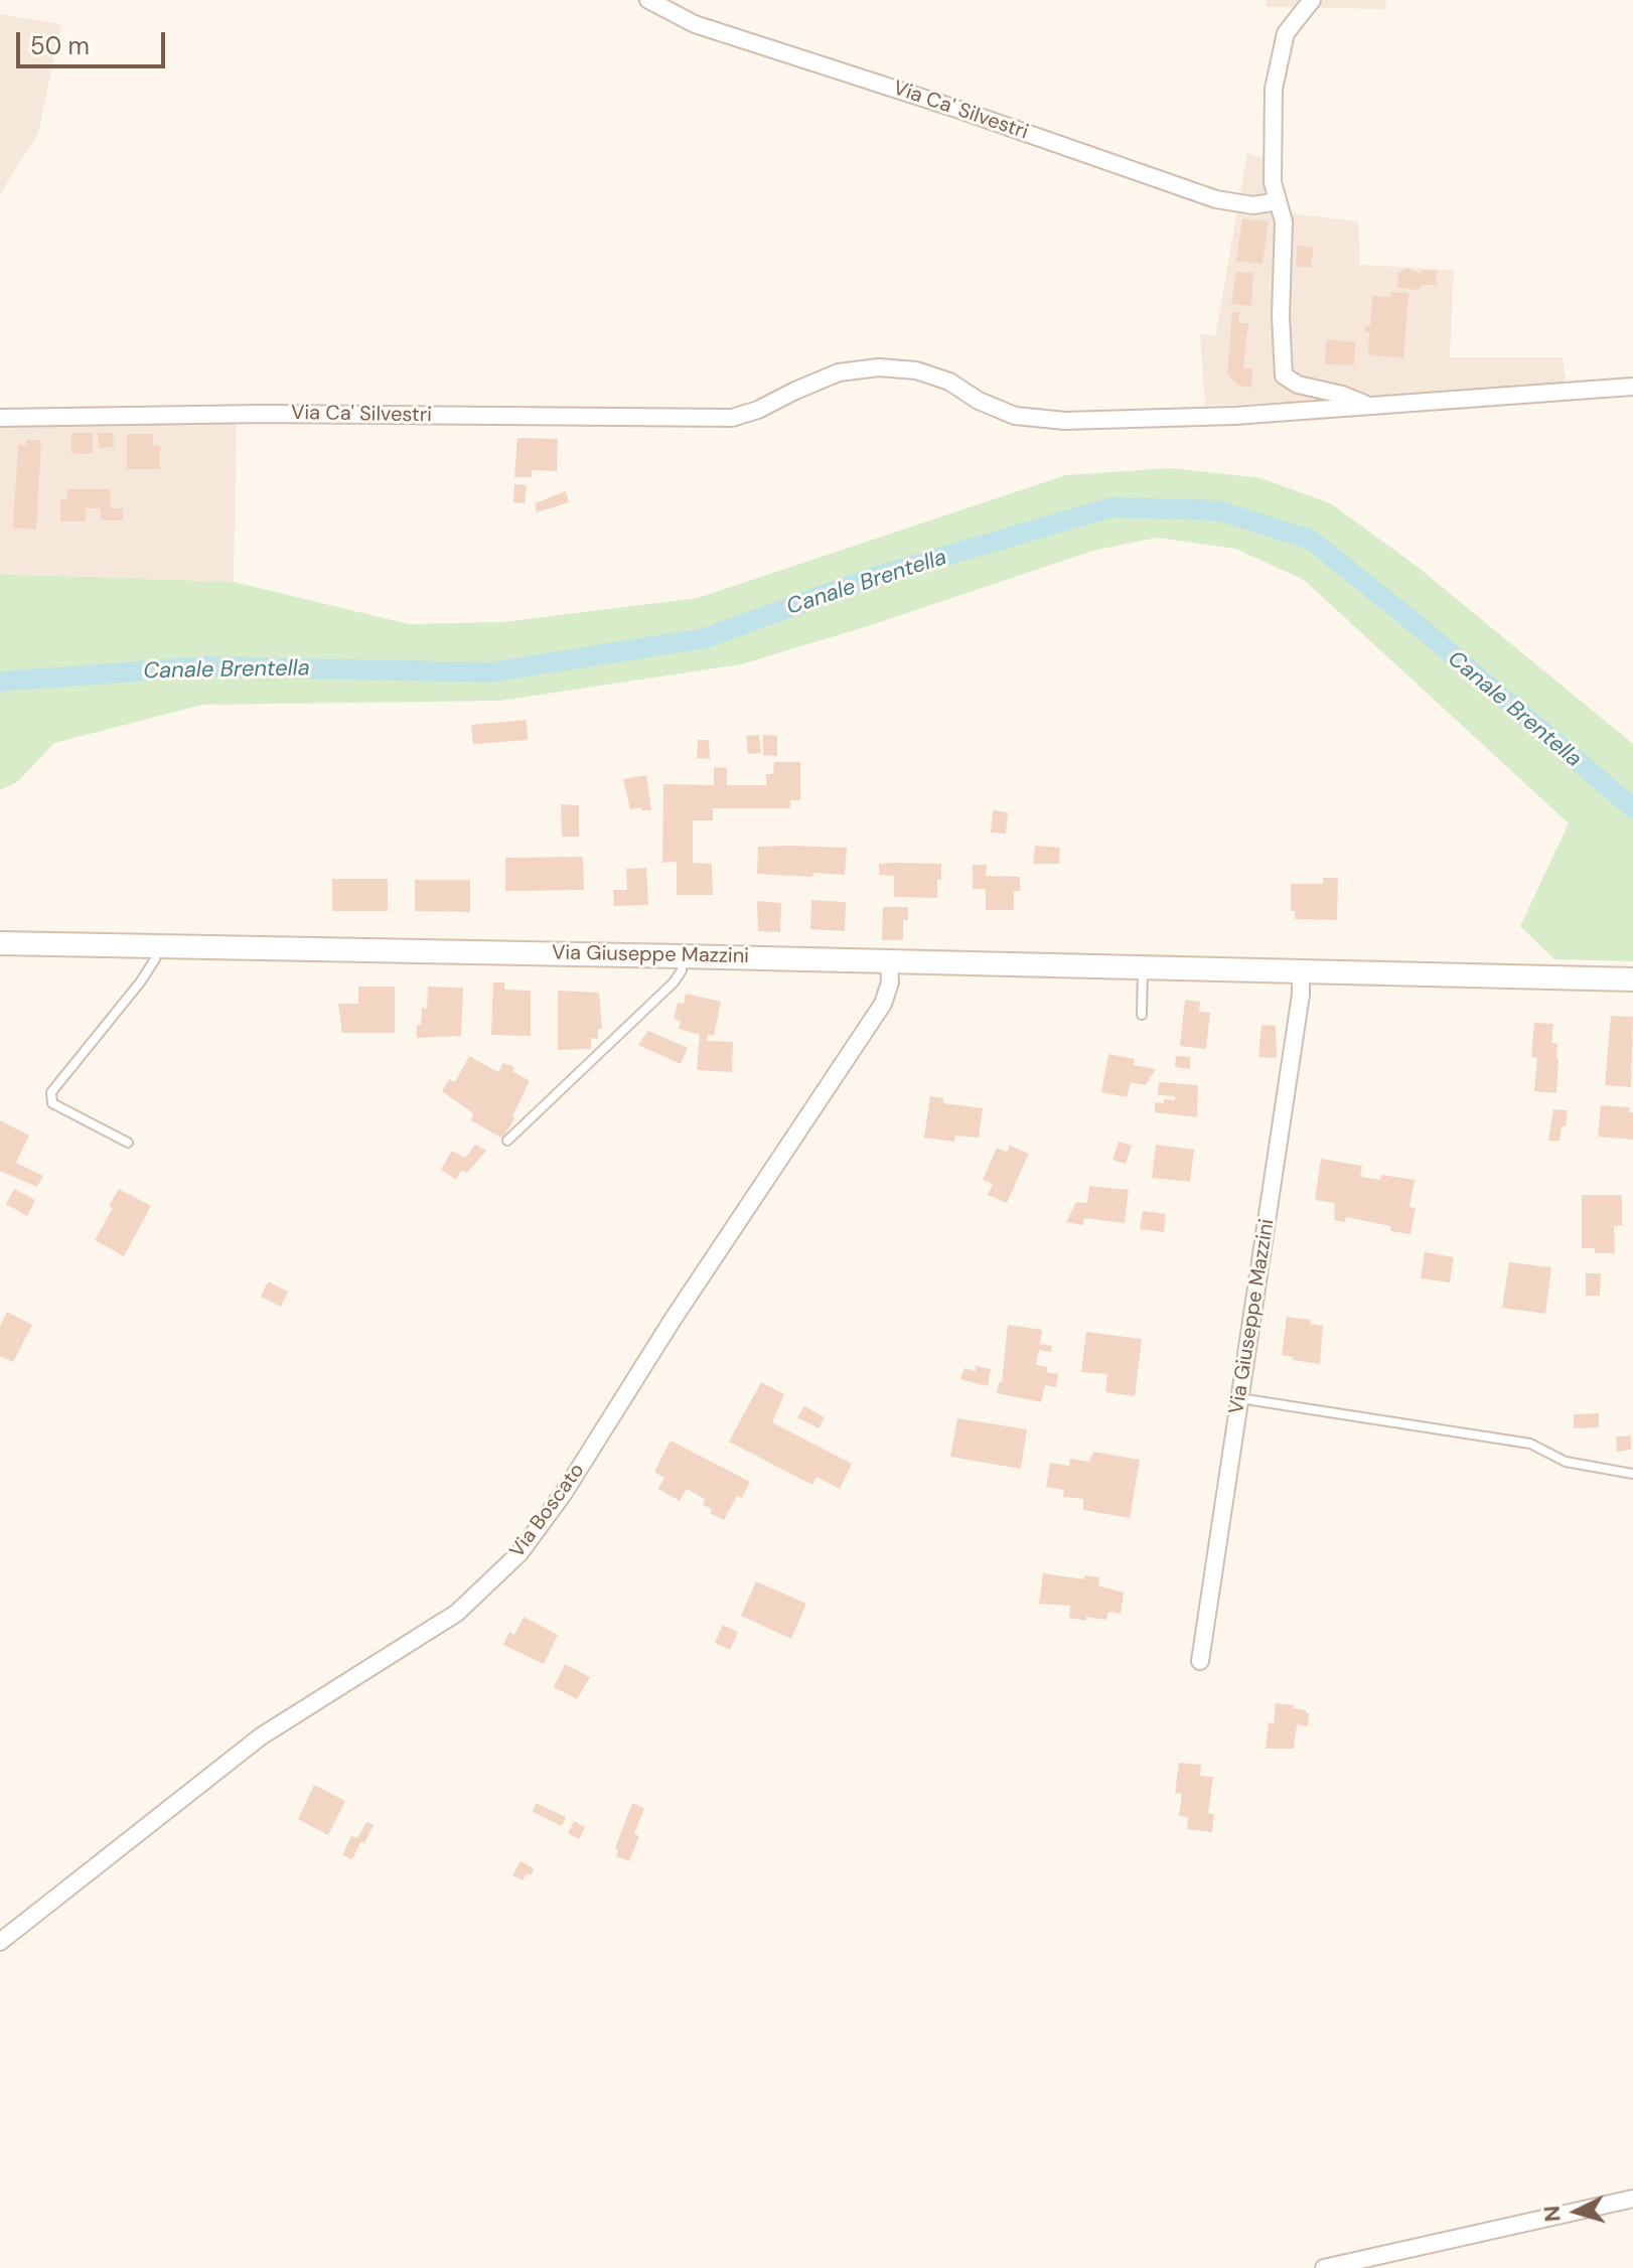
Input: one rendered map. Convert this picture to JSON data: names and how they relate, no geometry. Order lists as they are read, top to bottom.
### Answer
{
  "streets": {
    "main road": ["Via Giuseppe Mazzini"],
    "street": ["Via Ca' Silvestri", "Via Boscato"]
  },
  "crossings": [
    ["Via Giuseppe Mazzini", "Via Boscato"]
  ],
  "water": ["Canale Brentella"],
  "scale_bar": "50 m",
  "north": "left"
}
